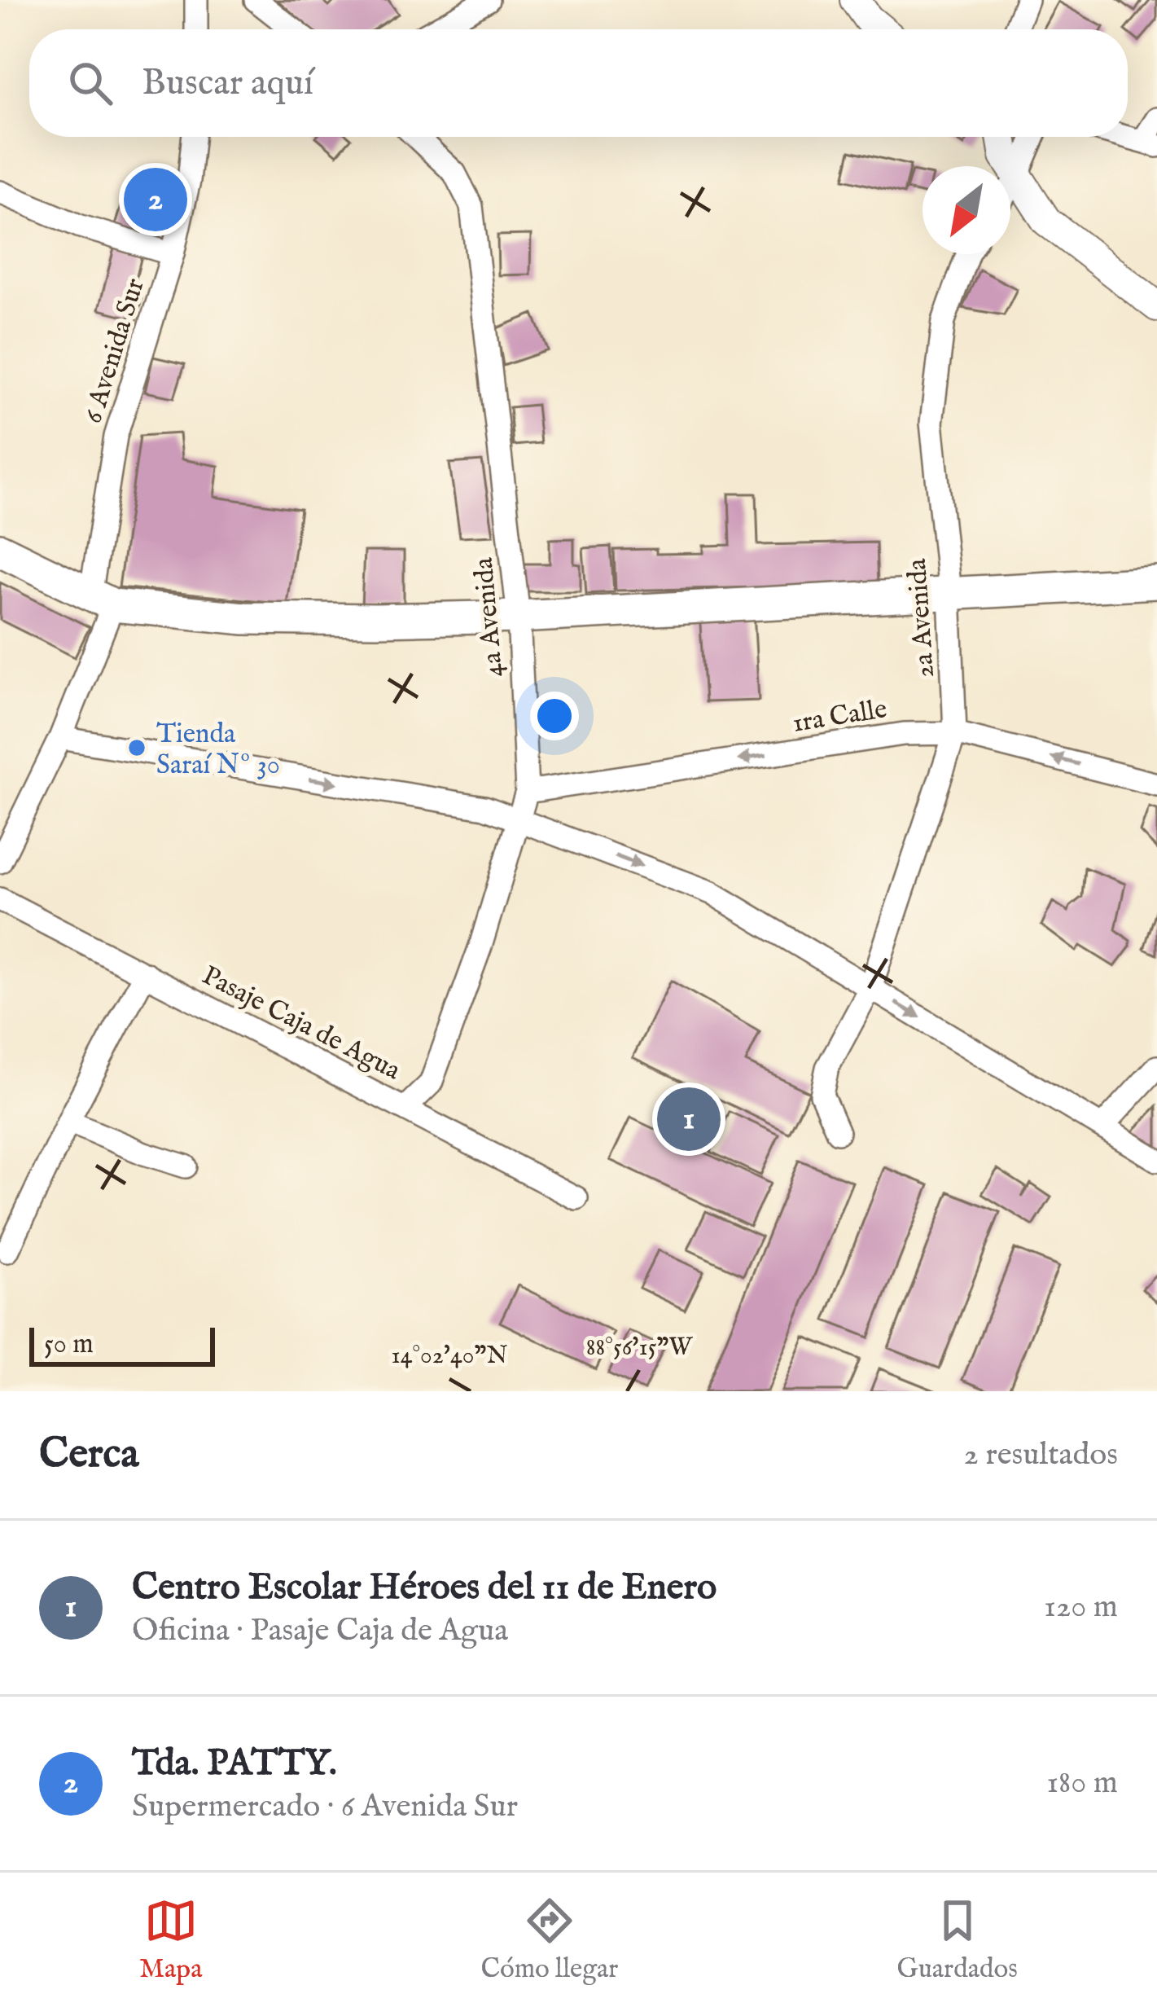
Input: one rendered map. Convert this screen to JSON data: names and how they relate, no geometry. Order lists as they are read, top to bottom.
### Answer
{
  "streets": {
    "street": [
      "6 Avenida Sur",
      "4a Avenida",
      "2a Avenida",
      "1ra Calle",
      "Pasaje Caja de Agua"
    ]
  },
  "crossings": [
    ["4a Avenida", "1ra Calle"],
    ["4a Avenida", "Pasaje Caja de Agua"],
    ["2a Avenida", "1ra Calle"]
  ],
  "one_way": ["1ra Calle"],
  "places": ["Tienda Saraí Nº 30"],
  "scale_bar": "50 m",
  "north": "bottom left",
  "page": {
    "search": "Buscar aquí",
    "pins": ["2", "1"],
    "scale": "50 m",
    "heading": ["Cerca", "2 resultados"],
    "list": [
      {
        "mark": "1",
        "name": "Centro Escolar Héroes del 11 de Enero",
        "note": "Oficina · Pasaje Caja de Agua",
        "value": "120 m"
      },
      {
        "mark": "2",
        "name": "Tda. PATTY.",
        "note": "Supermercado · 6 Avenida Sur",
        "value": "180 m"
      }
    ],
    "nav": ["Mapa", "Cómo llegar", "Guardados"]
  },
  "coordinates": ["88°56'15\"W", "14°02'40\"N"]
}
